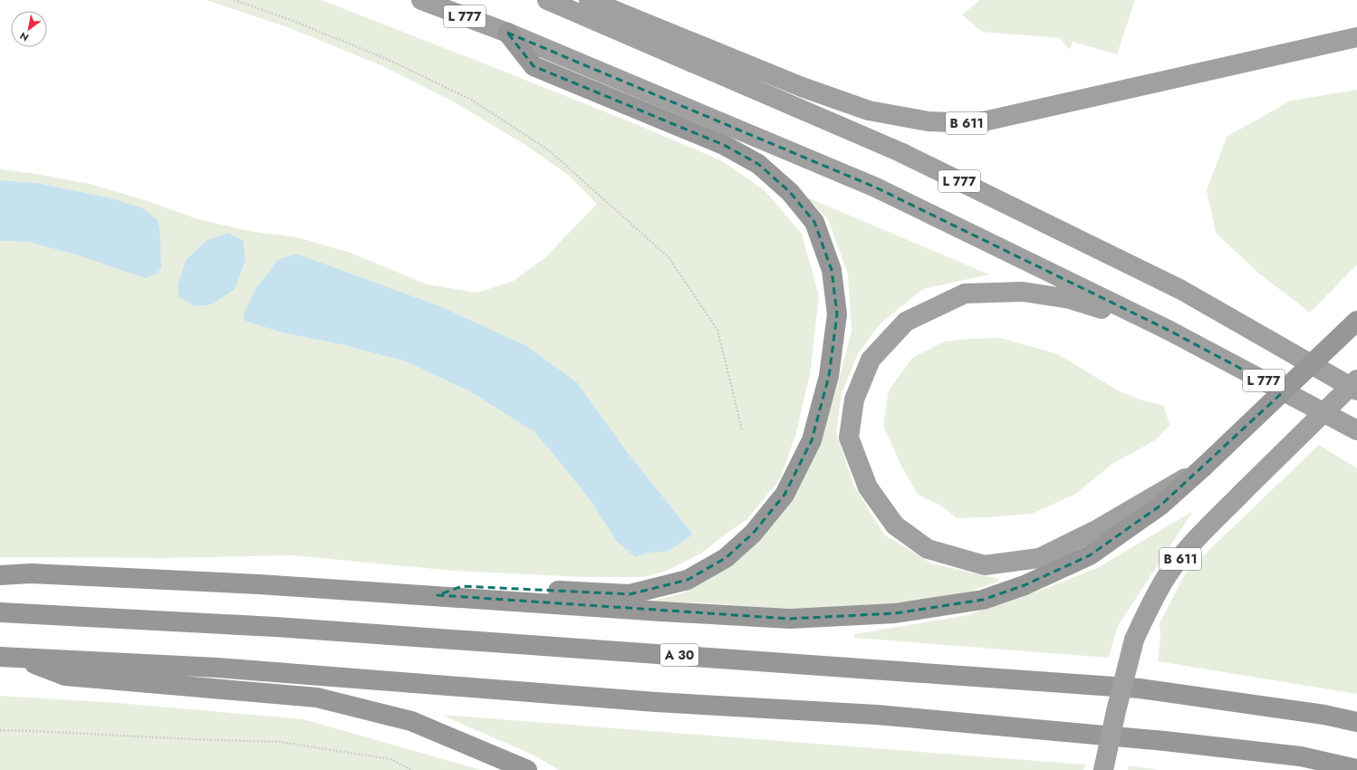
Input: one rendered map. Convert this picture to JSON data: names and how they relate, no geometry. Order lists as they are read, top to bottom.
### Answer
{
  "streets": {
    "highway": ["L 777", "B 611", "A 30"]
  },
  "north": "bottom left"
}
